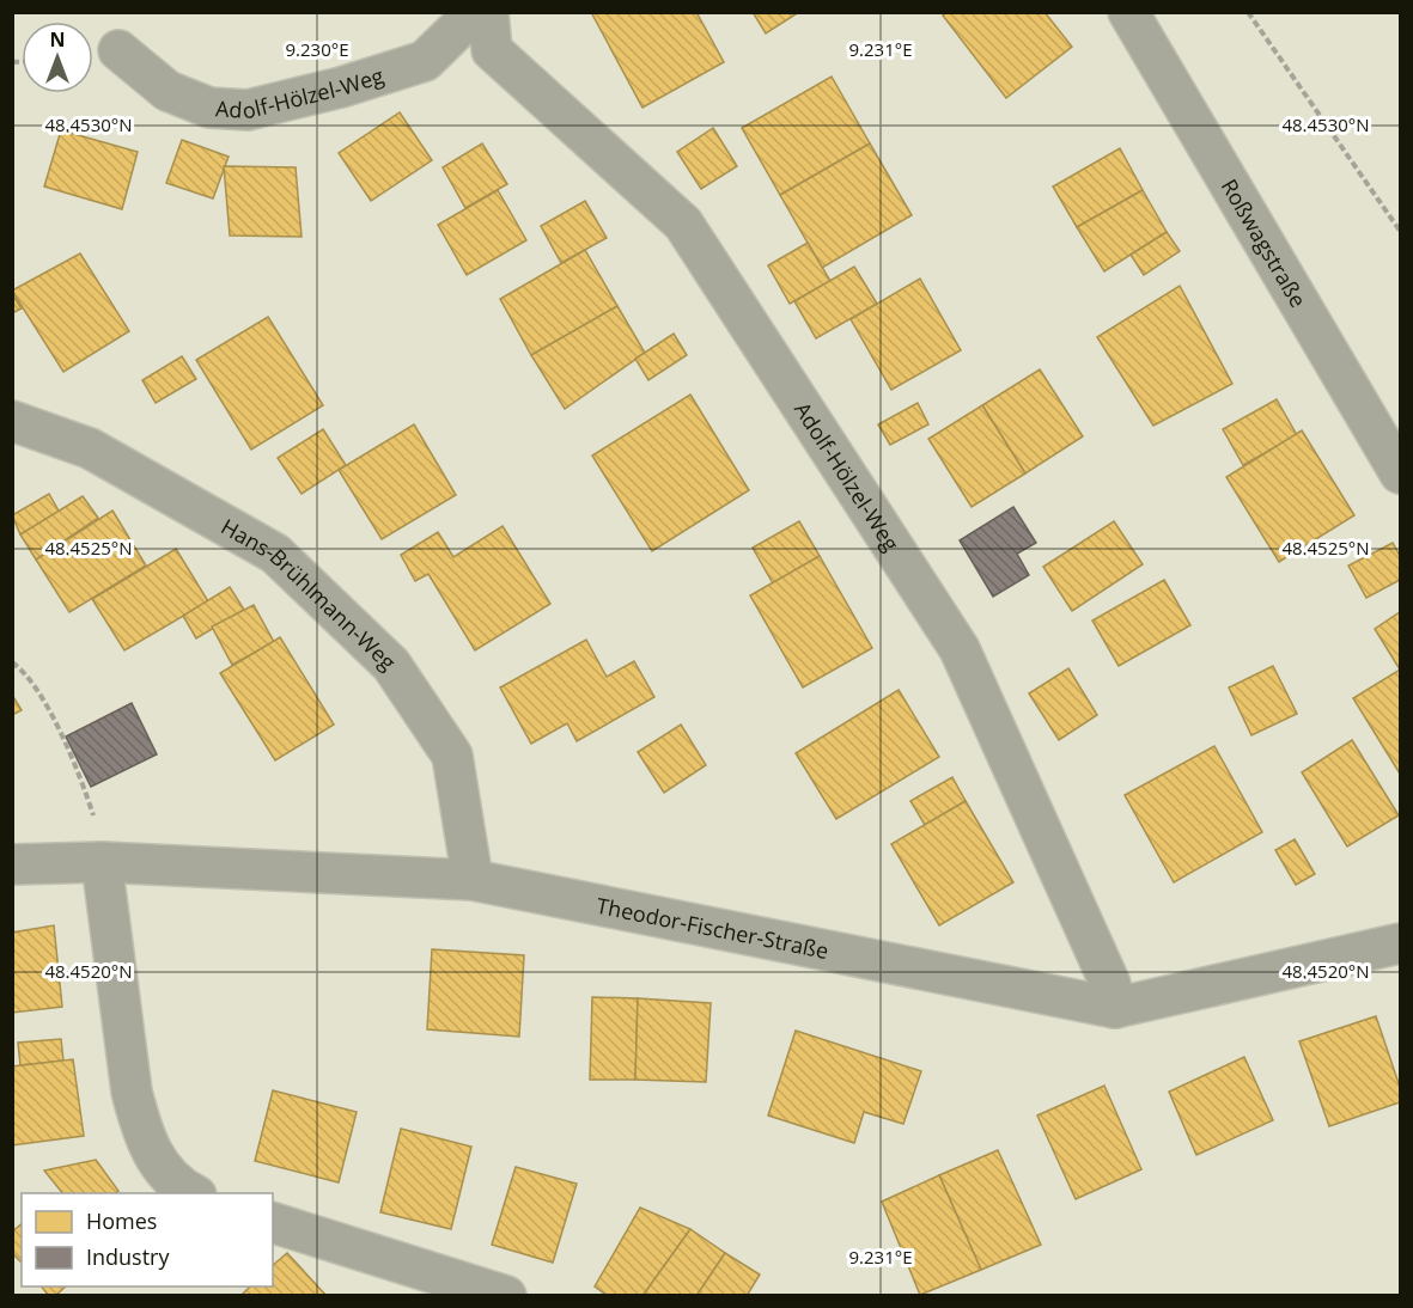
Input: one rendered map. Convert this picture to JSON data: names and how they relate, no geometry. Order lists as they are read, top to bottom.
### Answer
{
  "streets": {
    "street": [
      "Adolf-Hölzel-Weg",
      "Roßwagstraße",
      "Hans-Brühlmann-Weg",
      "Theodor-Fischer-Straße"
    ]
  },
  "crossings": [
    ["Adolf-Hölzel-Weg", "Theodor-Fischer-Straße"],
    ["Hans-Brühlmann-Weg", "Theodor-Fischer-Straße"]
  ],
  "legend": ["Homes", "Industry"],
  "north": "top",
  "coordinates": [
    "9.230°E",
    "9.231°E",
    "48.4530°N",
    "48.4525°N",
    "48.4520°N"
  ]
}
